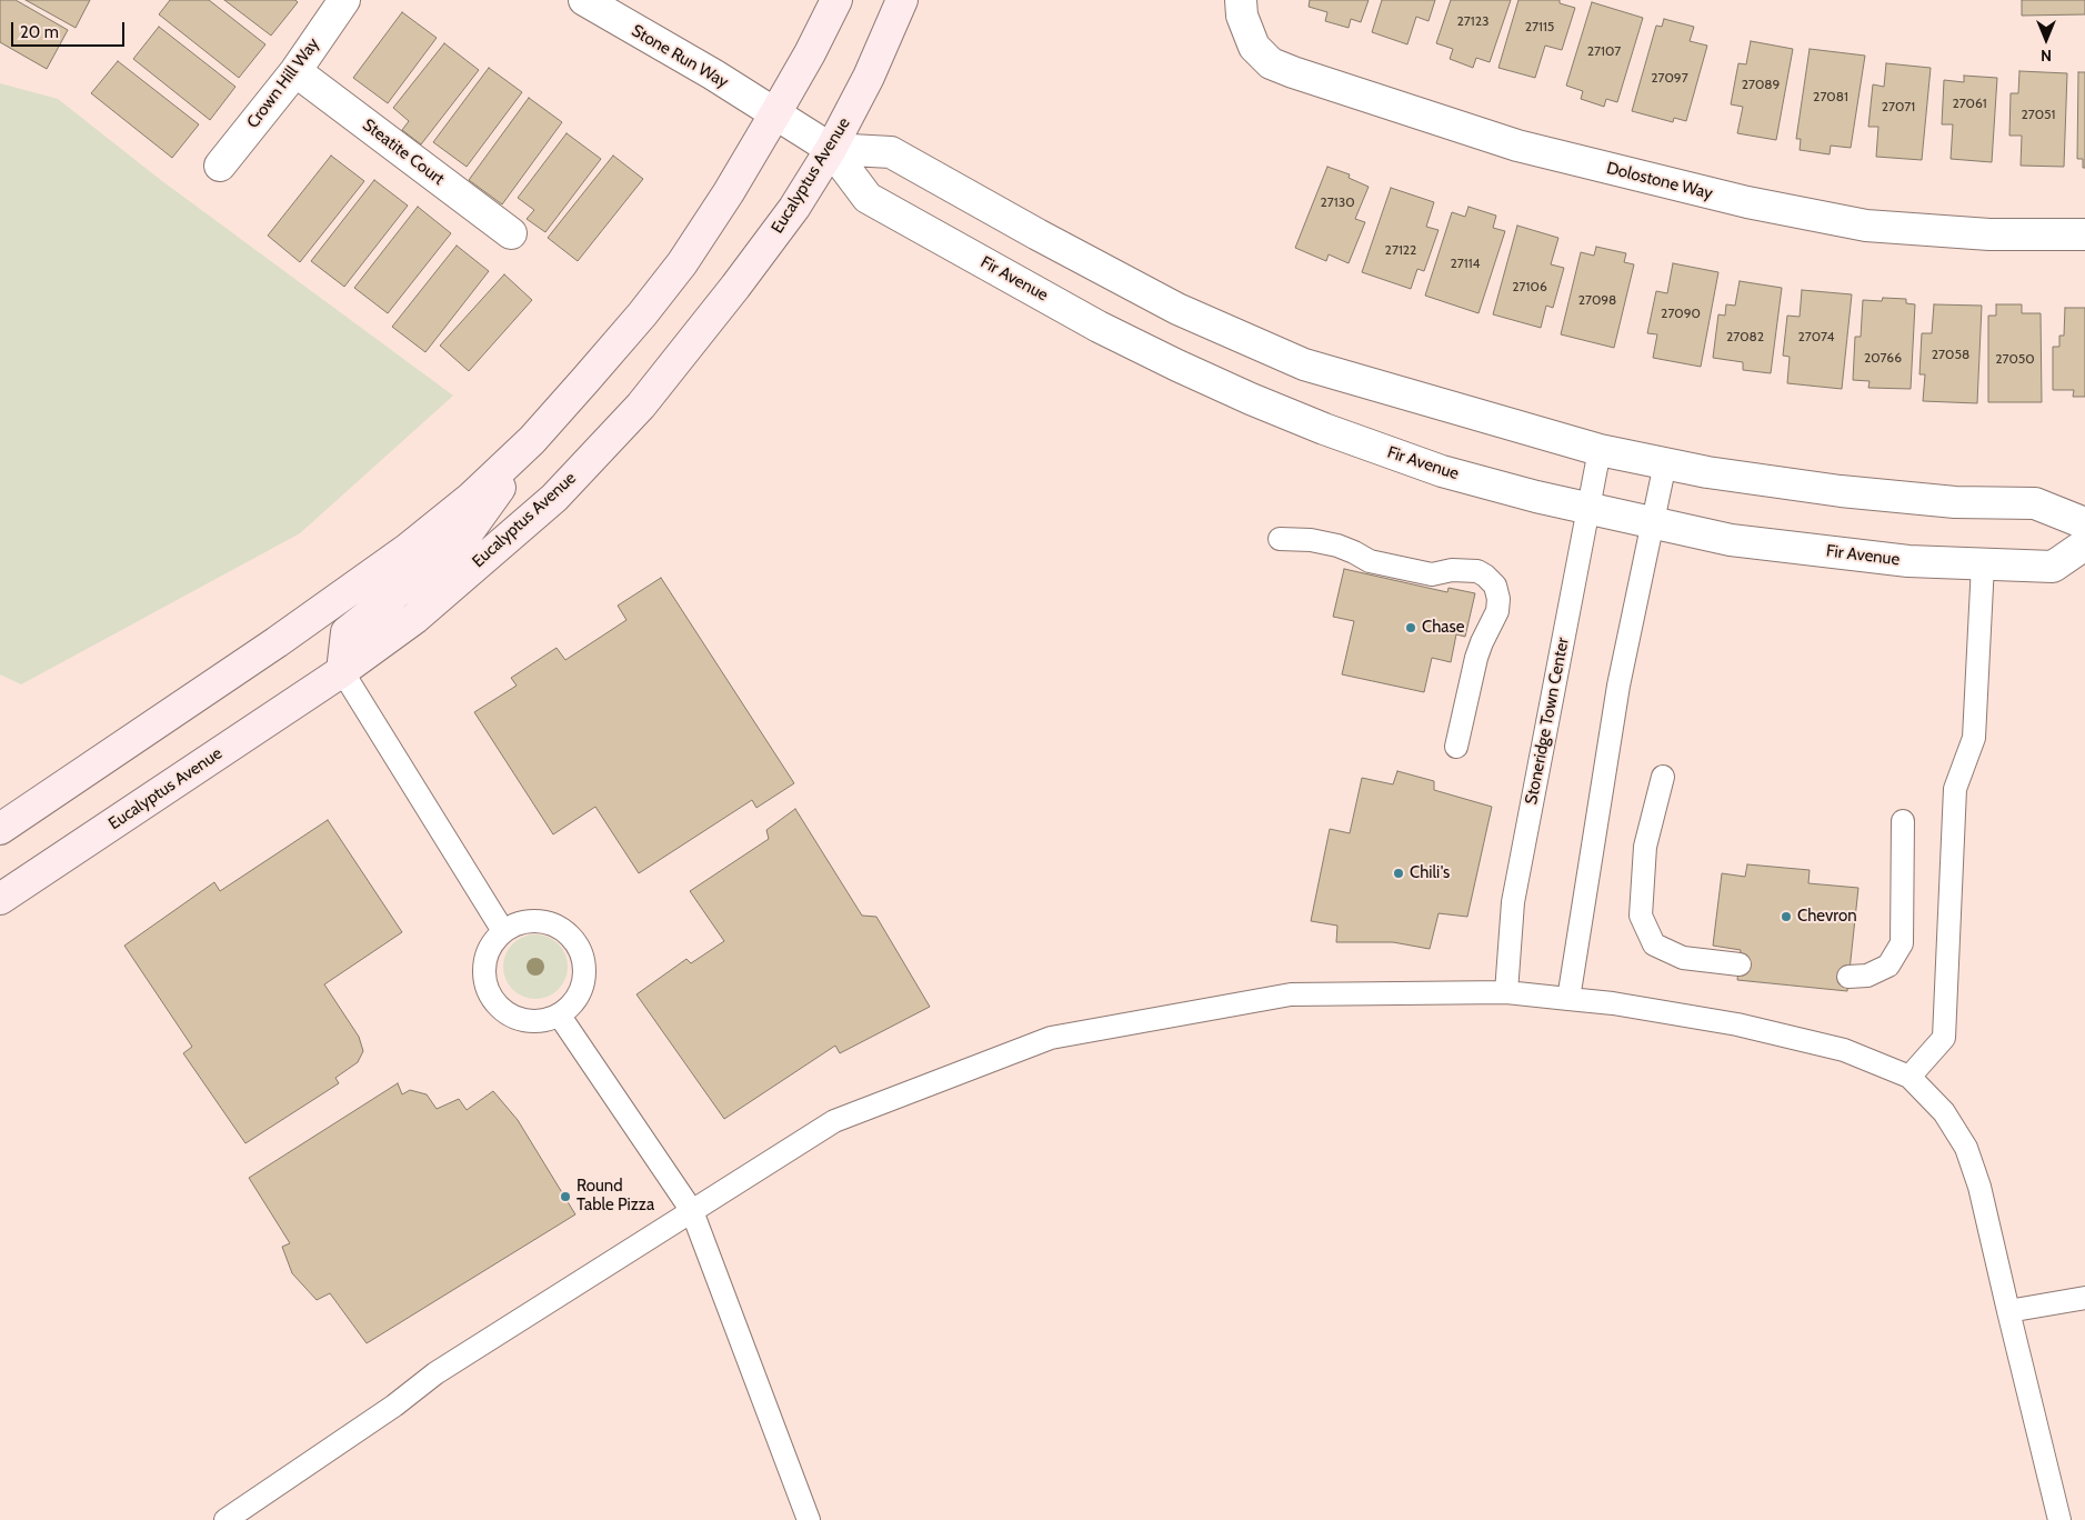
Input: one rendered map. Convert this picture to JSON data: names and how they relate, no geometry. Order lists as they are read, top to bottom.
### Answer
{
  "streets": {
    "main road": ["Eucalyptus Avenue"],
    "street": [
      "Stone Run Way",
      "Crown Hill Way",
      "Steatite Court",
      "Dolostone Way",
      "Fir Avenue"
    ],
    "lane": ["Stoneridge Town Center"]
  },
  "crossings": [
    ["Stone Run Way", "Fir Avenue"],
    ["Crown Hill Way", "Steatite Court"],
    ["Eucalyptus Avenue", "Fir Avenue"],
    ["Fir Avenue", "Stoneridge Town Center"]
  ],
  "places": [
    "Chase",
    "Chili's",
    "Chevron",
    "Round Table Pizza"
  ],
  "house_numbers": [
    "27123",
    "27115",
    "27107",
    "27097",
    "27089",
    "27081",
    "27061",
    "27071",
    "27051",
    "27130",
    "27122",
    "27114",
    "27106",
    "27098",
    "27090",
    "27082",
    "27074",
    "27058",
    "20766",
    "27050"
  ],
  "scale_bar": "20 m",
  "north": "bottom"
}
